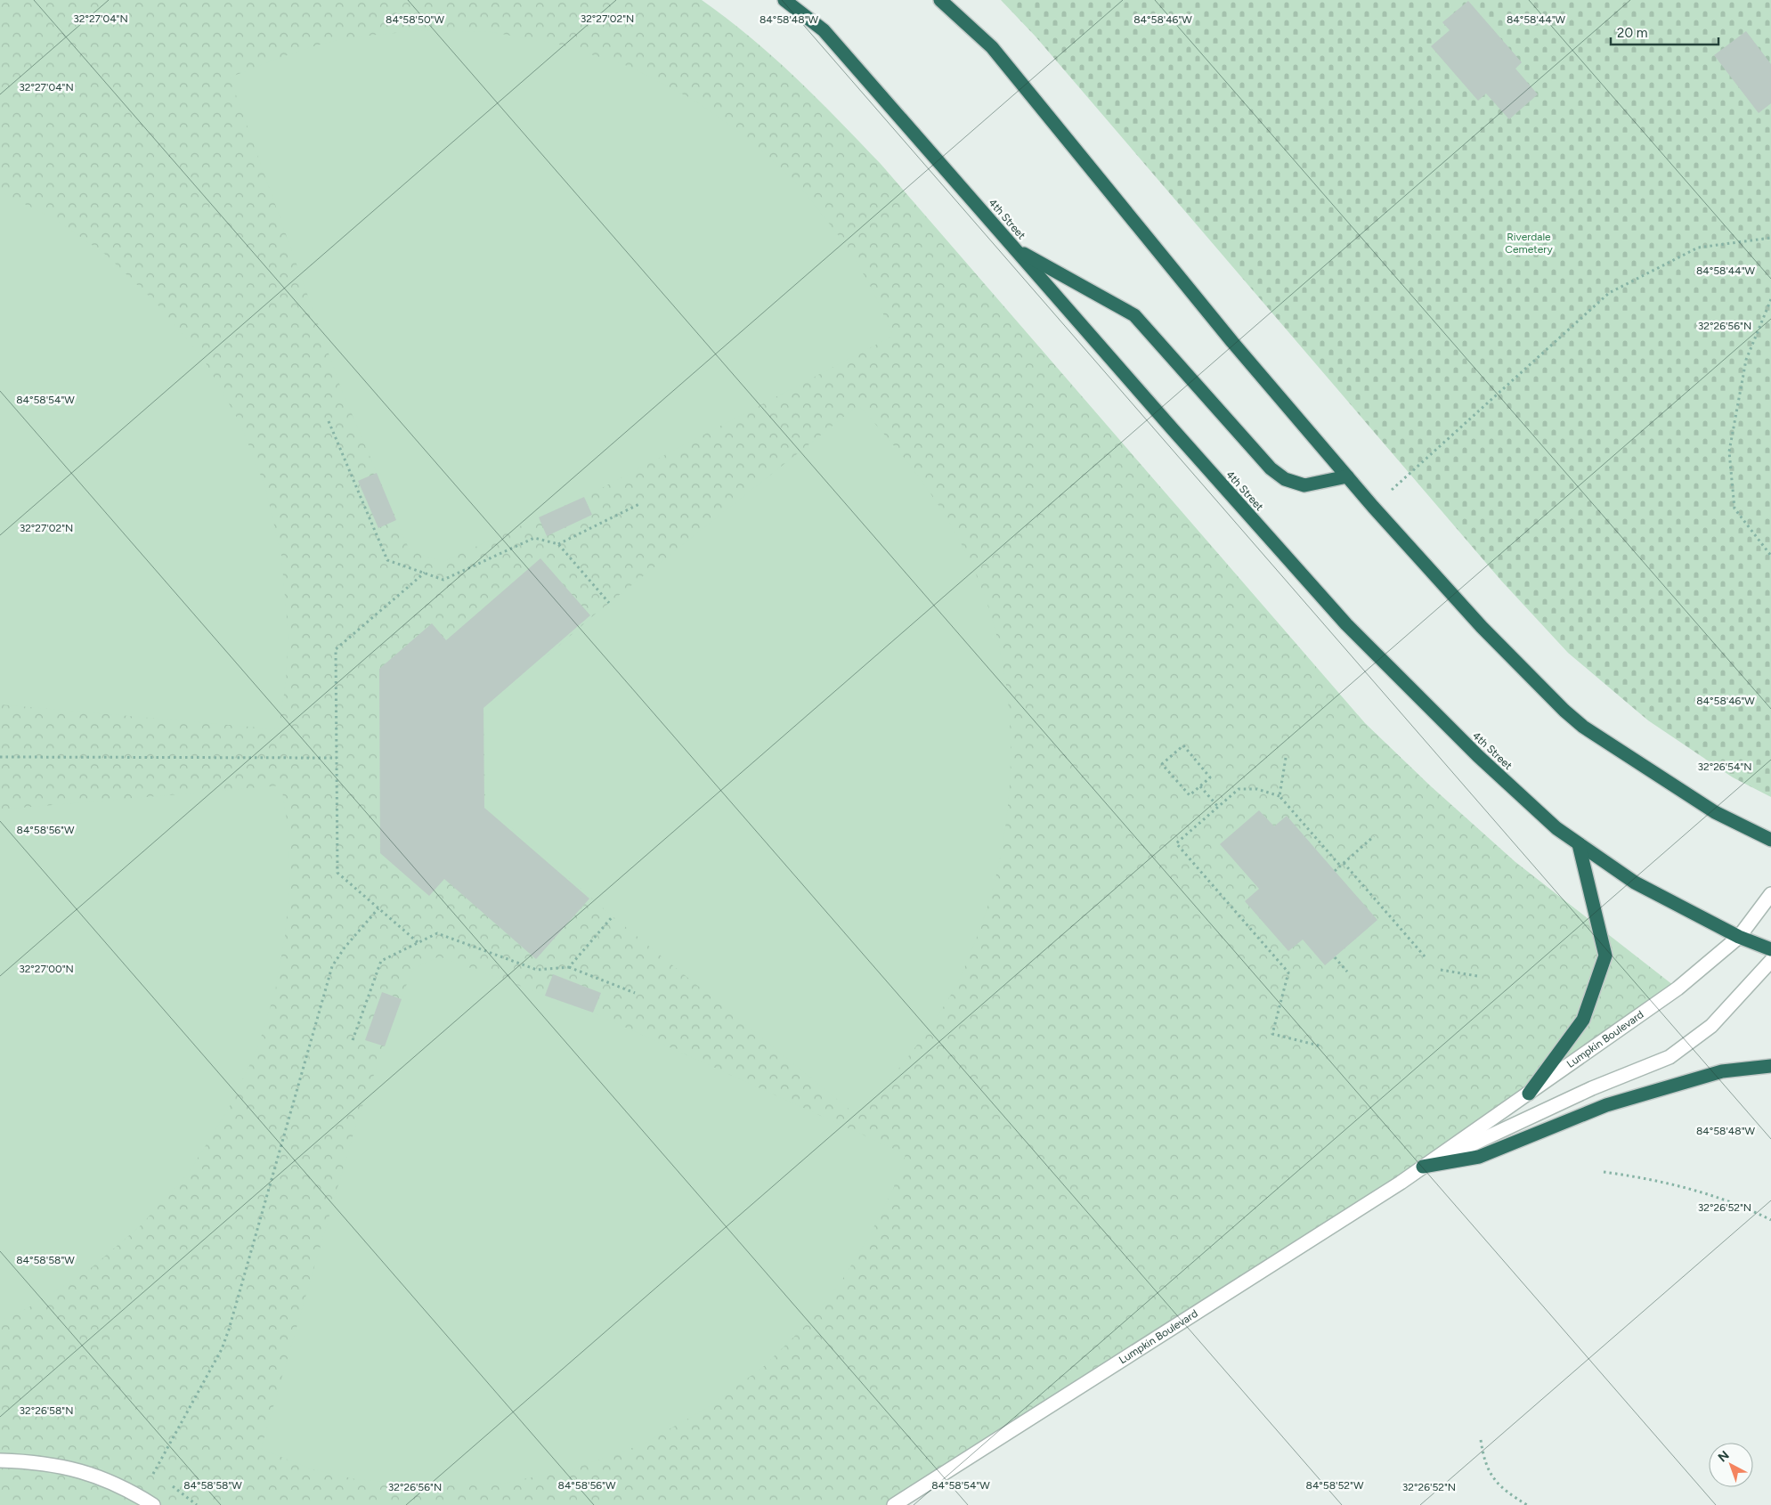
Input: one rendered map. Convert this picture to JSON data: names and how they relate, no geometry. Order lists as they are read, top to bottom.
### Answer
{
  "streets": {
    "highway": ["4th Street"],
    "street": ["Lumpkin Boulevard"]
  },
  "crossings": [
    ["4th Street", "Lumpkin Boulevard"]
  ],
  "parks": ["Riverdale Cemetery"],
  "scale_bar": "20 m",
  "north": "top left",
  "coordinates": [
    "32°27'02\"N",
    "32°27'04\"N",
    "84°58'50\"W",
    "84°58'46\"W",
    "84°58'48\"W",
    "84°58'44\"W",
    "32°26'56\"N",
    "84°58'54\"W",
    "32°26'54\"N",
    "84°58'56\"W",
    "32°27'00\"N",
    "32°26'52\"N",
    "84°58'58\"W",
    "32°26'58\"N",
    "84°58'52\"W"
  ]
}
